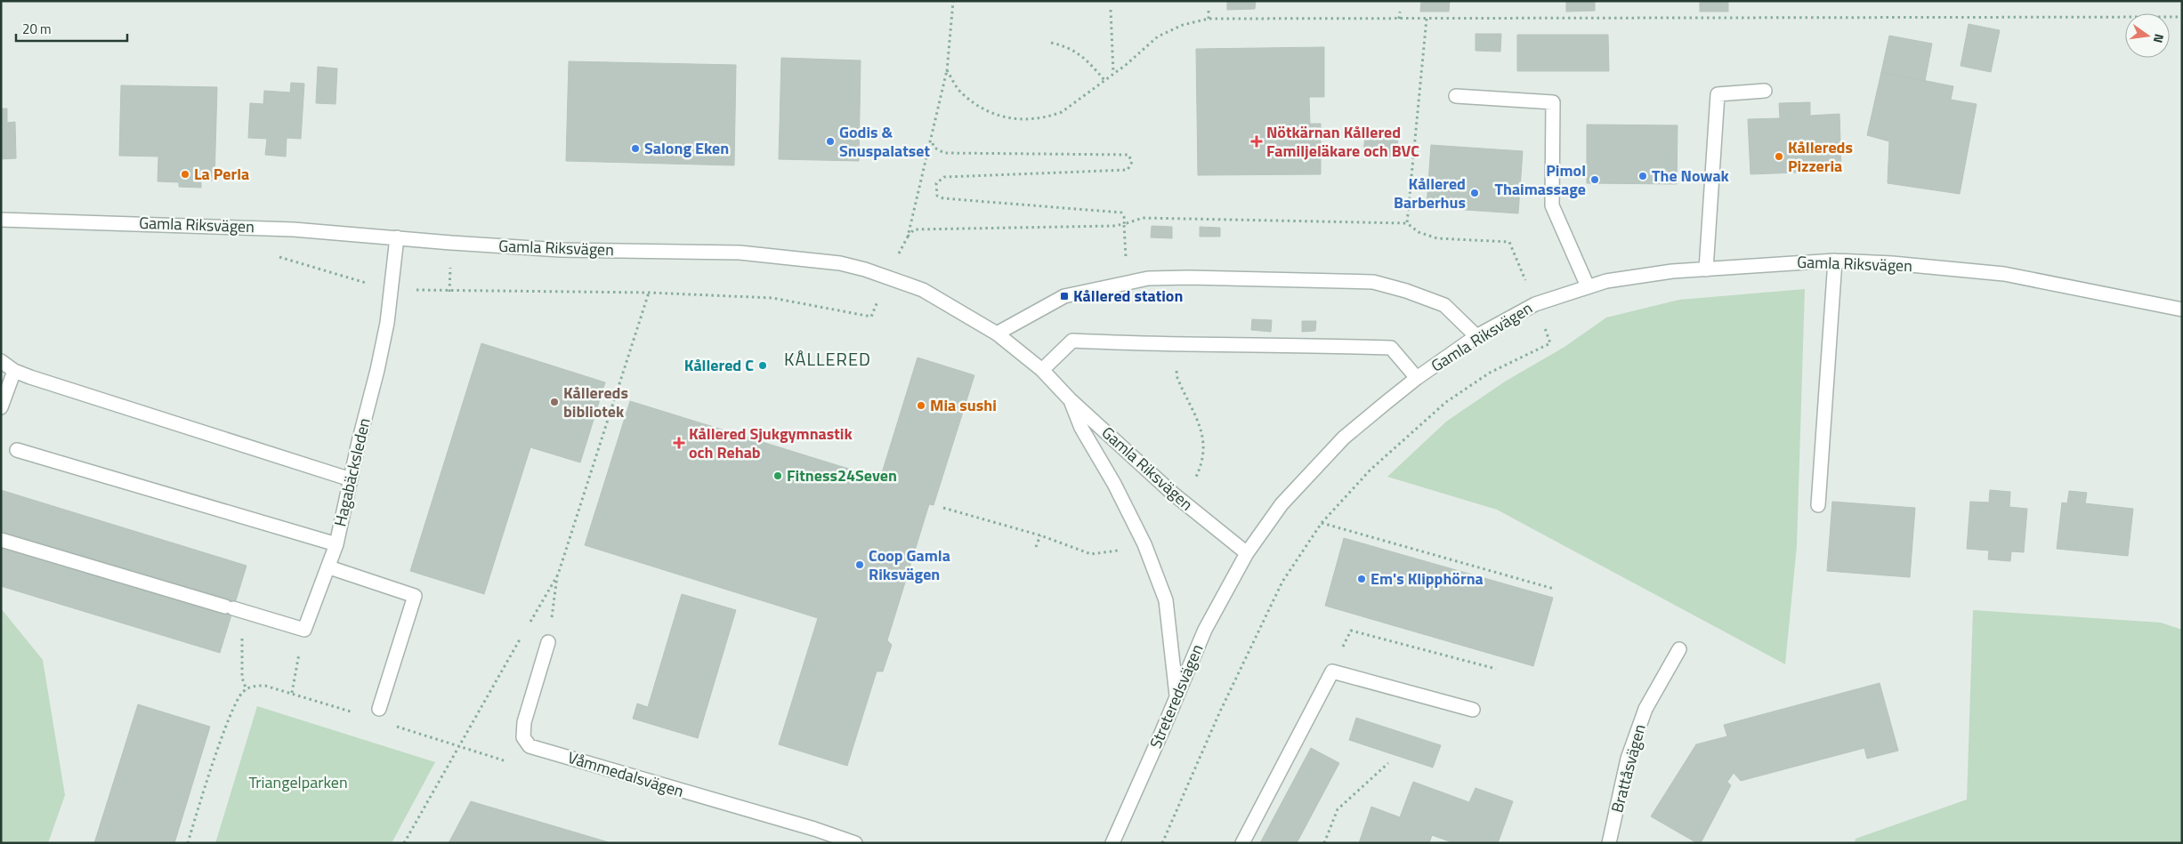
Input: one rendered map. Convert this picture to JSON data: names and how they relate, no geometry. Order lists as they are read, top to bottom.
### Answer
{
  "streets": {
    "street": [
      "Gamla Riksvägen",
      "Hagabäcksleden",
      "Streteredsvägen",
      "Brattåsvägen",
      "Våmmedalsvägen"
    ]
  },
  "crossings": [
    ["Gamla Riksvägen", "Hagabäcksleden"],
    ["Gamla Riksvägen", "Streteredsvägen"]
  ],
  "districts": ["KÅLLERED"],
  "parks": ["Triangelparken"],
  "places": {
    "other": [
      "Godis & Snuspalatset",
      "Salong Eken",
      "Kållereds Pizzeria",
      "La Perla",
      "The Nowak",
      "Pimol Thaimassage",
      "Kållered Barberhus",
      "Kållered C",
      "Kållereds bibliotek",
      "Mia sushi",
      "Fitness24Seven",
      "Coop Gamla Riksvägen",
      "Em's Klipphörna"
    ],
    "health": ["Nötkärnan Kållered Familjeläkare och BVC", "Kållered Sjukgymnastik och Rehab"],
    "transit": ["Kållered station"]
  },
  "scale_bar": "20 m",
  "north": "right"
}
